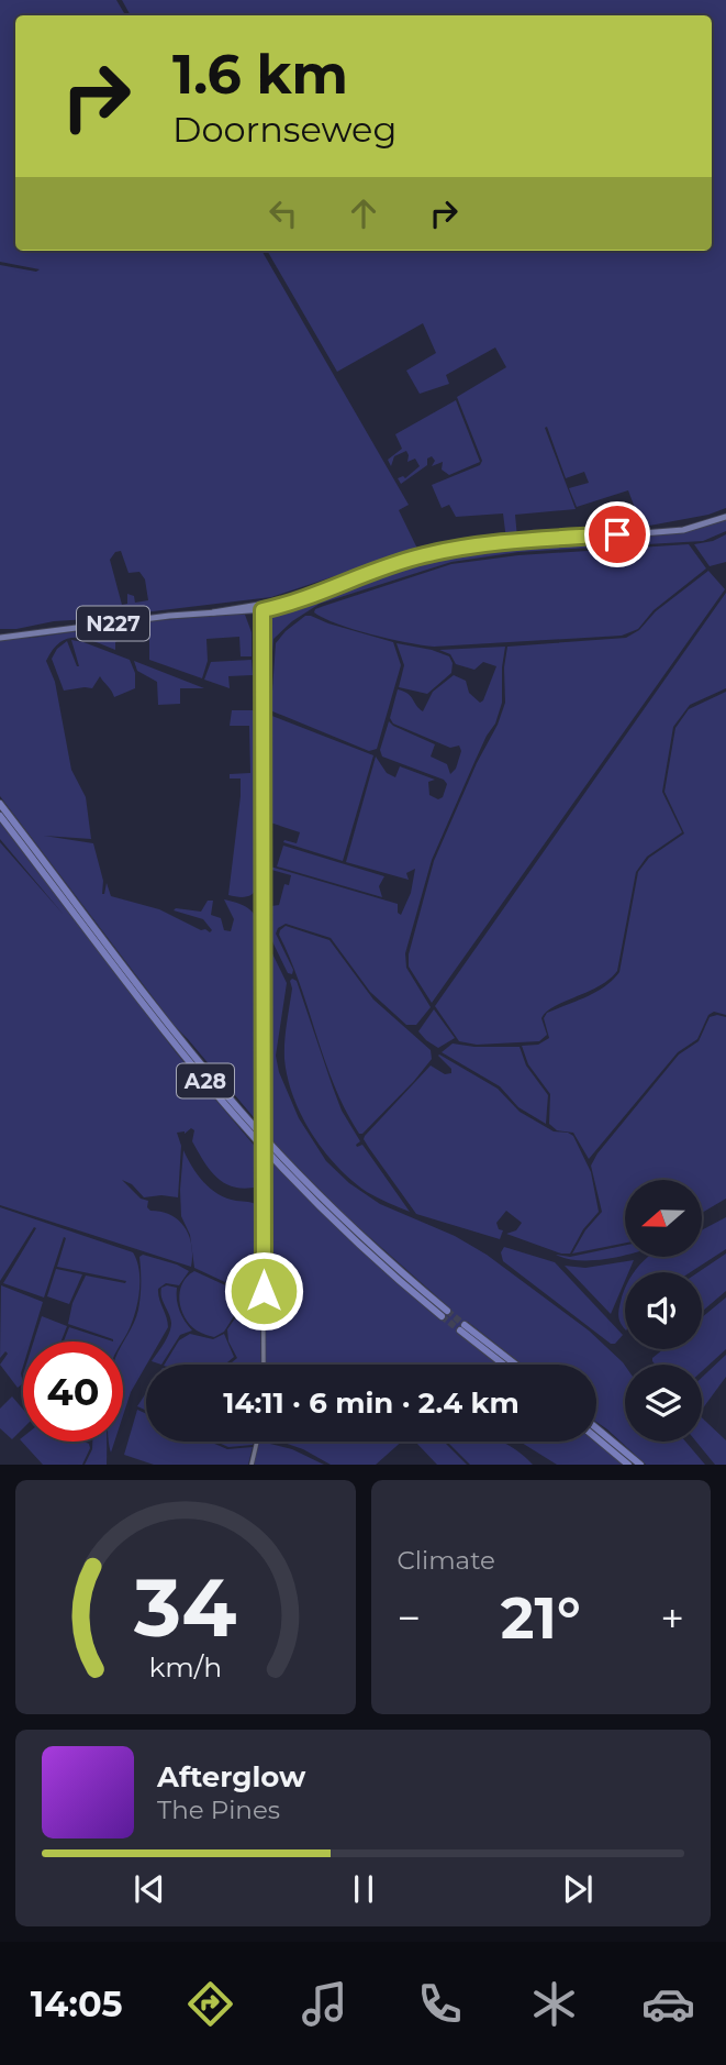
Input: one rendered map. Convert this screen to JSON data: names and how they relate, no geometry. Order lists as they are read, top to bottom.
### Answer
{
  "streets": {
    "highway": ["A28"],
    "main road": ["N227"]
  },
  "north": "left",
  "page": {
    "turn": ["1.6 km", "Doornseweg"],
    "limit": "40",
    "trip": "14:11 · 6 min · 2.4 km",
    "tile": "Climate",
    "heat": ["−", "21°", "+"],
    "song": ["Afterglow", "The Pines"],
    "tabs": "14:05",
    "gauge": ["34", "km/h"]
  }
}
